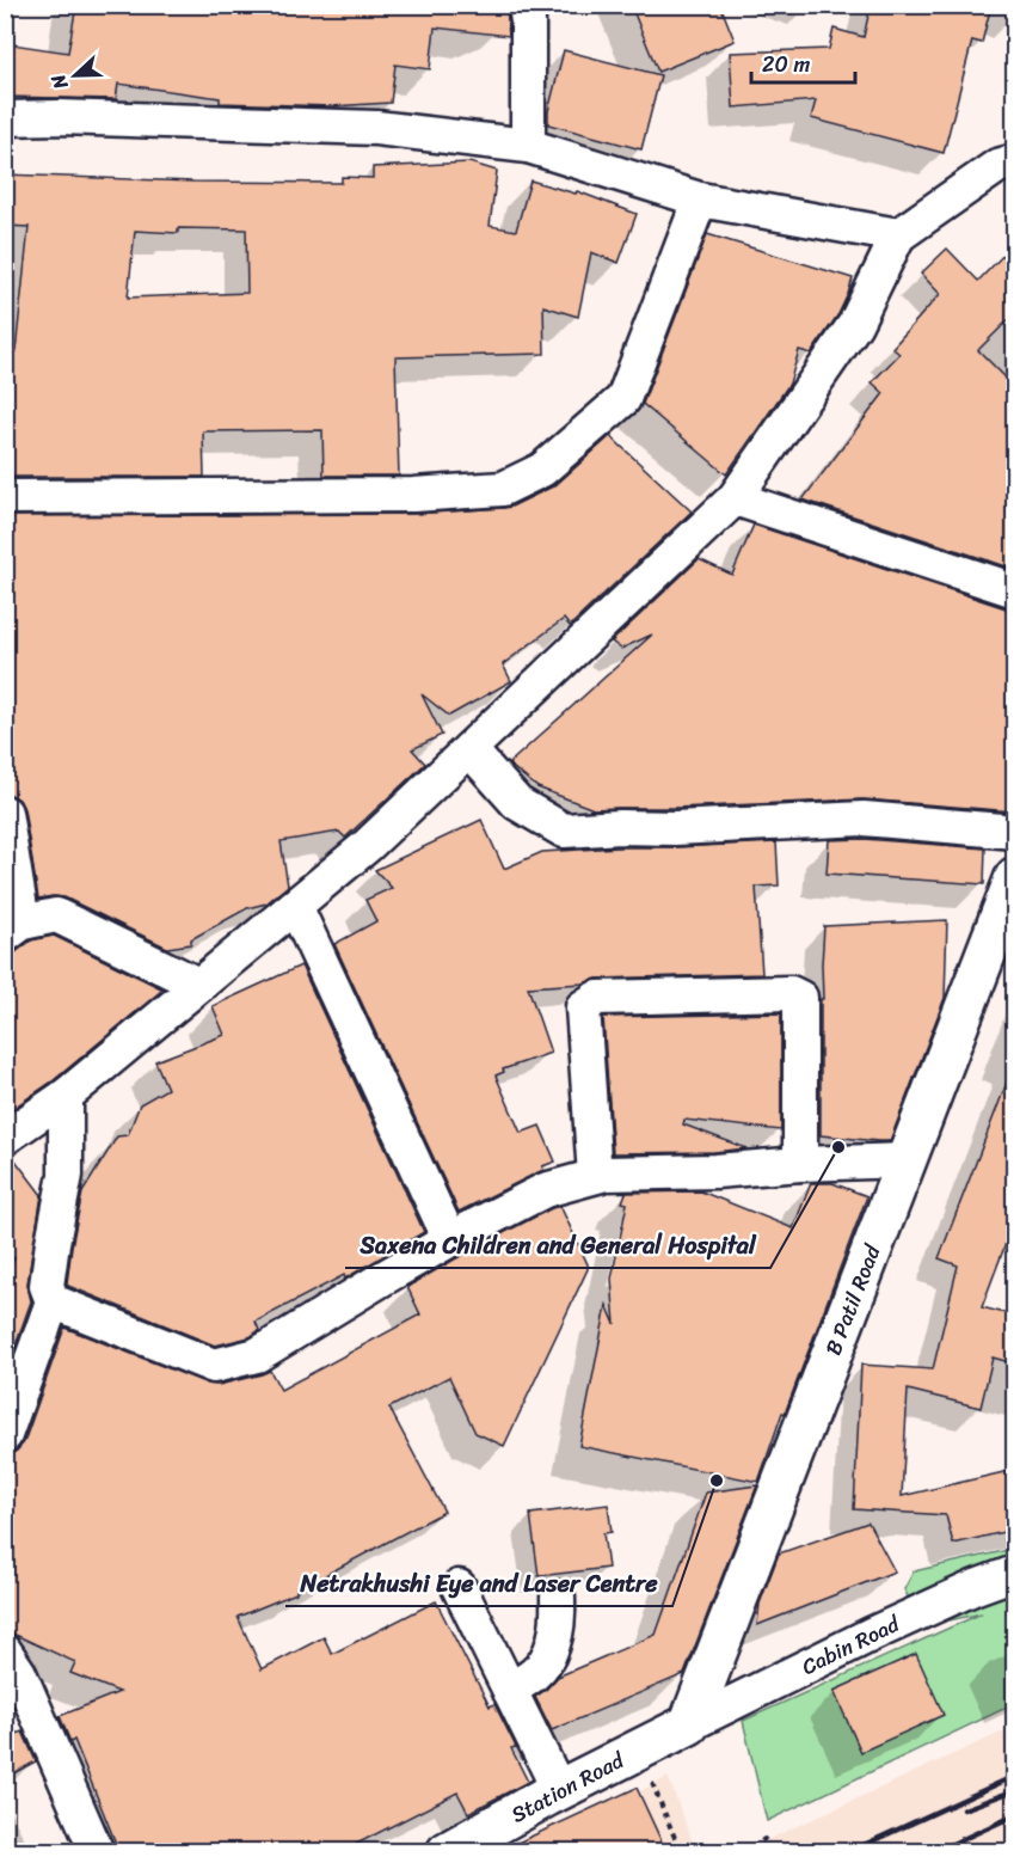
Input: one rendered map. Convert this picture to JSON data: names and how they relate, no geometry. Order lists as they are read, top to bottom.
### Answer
{
  "streets": {
    "main road": ["B Patil Road", "Station Road"],
    "street": ["Cabin Road"]
  },
  "crossings": [
    ["B Patil Road", "Cabin Road"],
    ["B Patil Road", "Station Road"],
    ["Cabin Road", "Station Road"]
  ],
  "places": ["Saxena Children and General Hospital", "Netrakhushi Eye and Laser Centre"],
  "scale_bar": "20 m",
  "north": "left"
}
